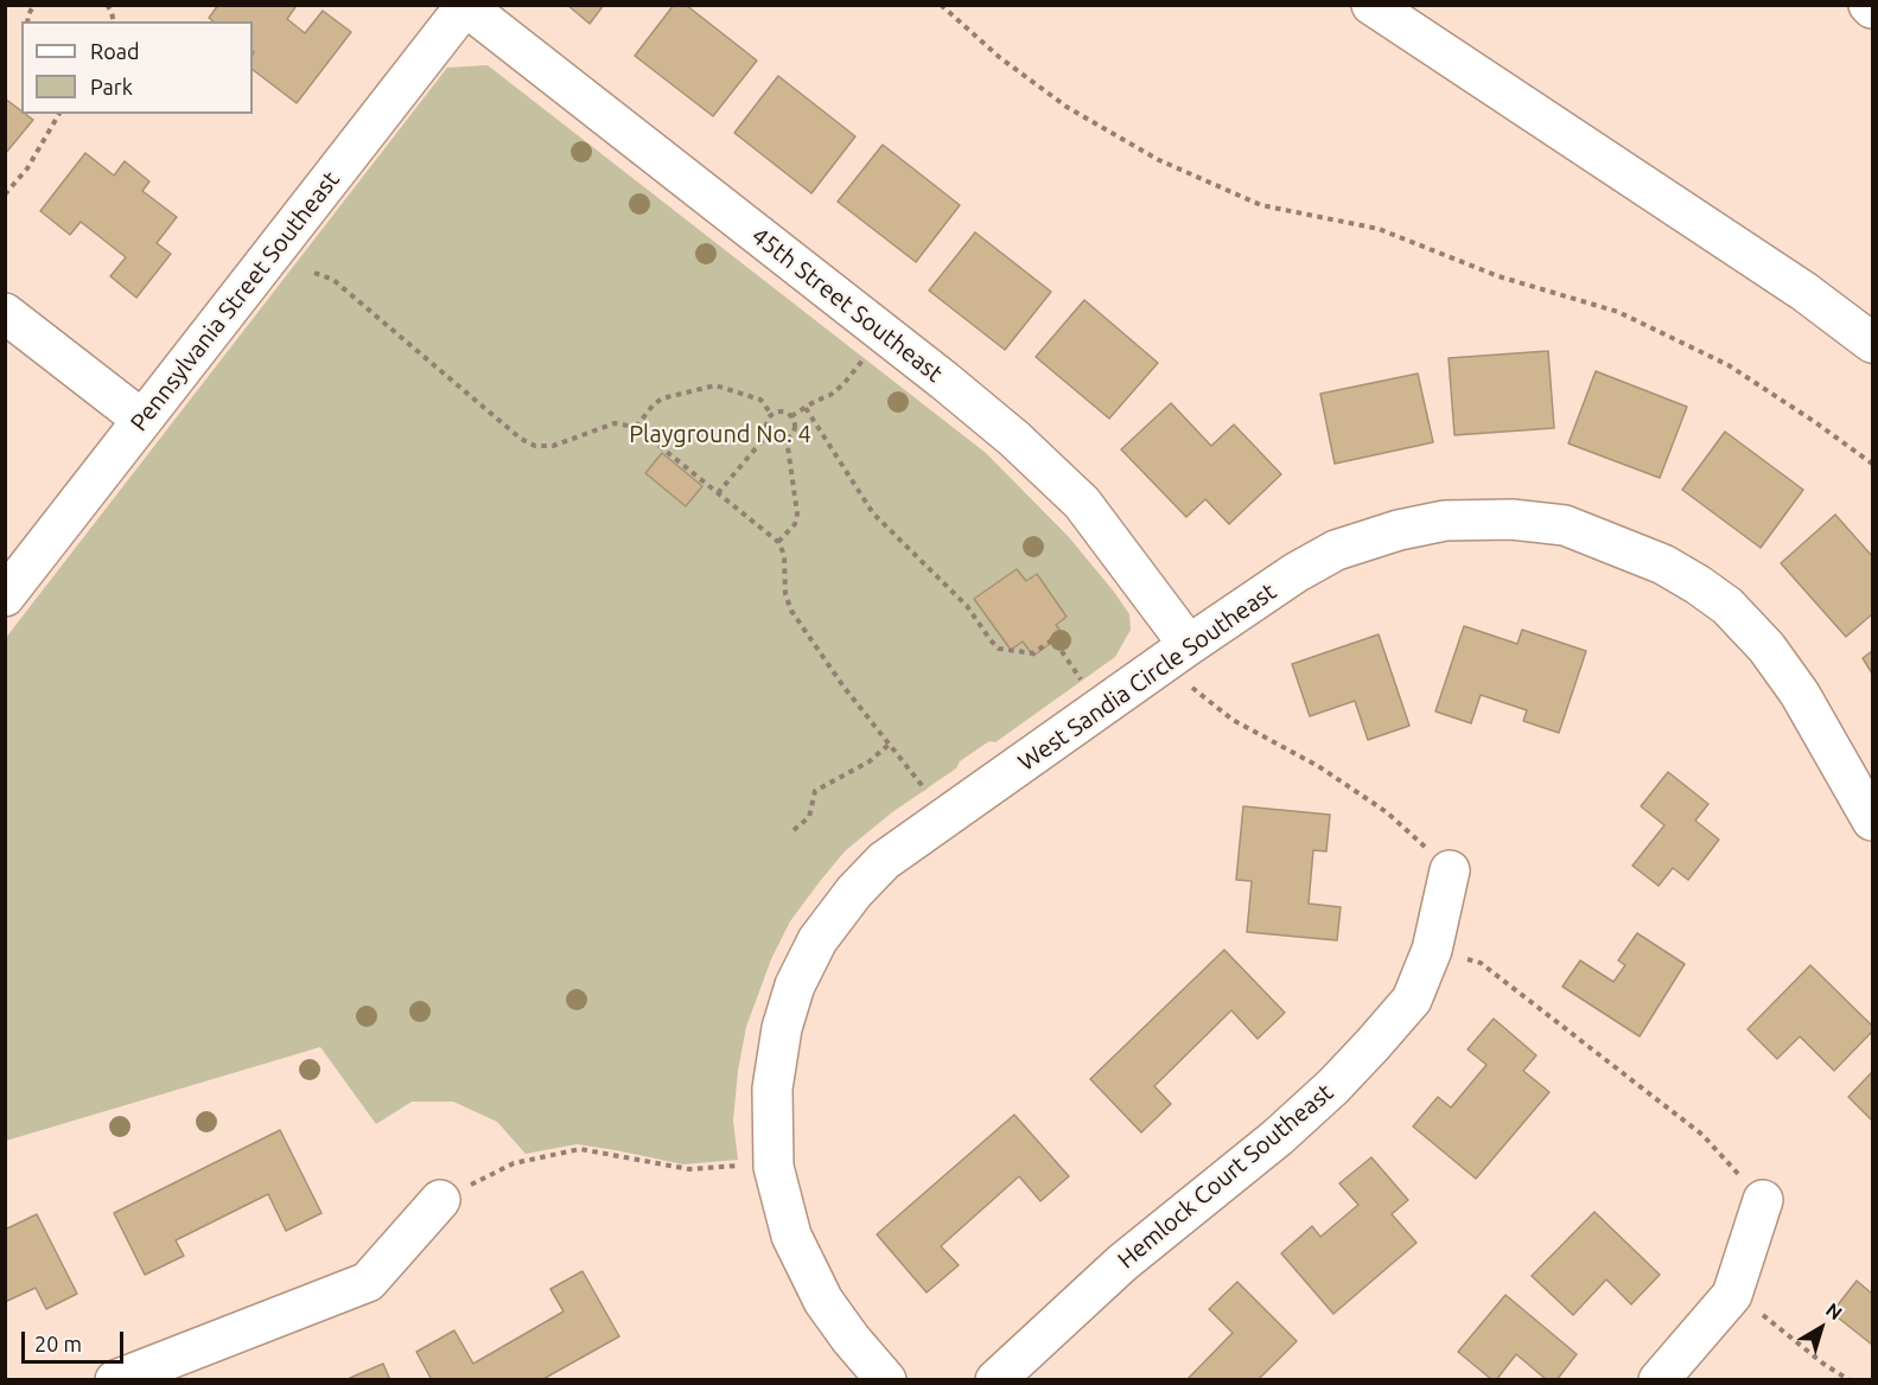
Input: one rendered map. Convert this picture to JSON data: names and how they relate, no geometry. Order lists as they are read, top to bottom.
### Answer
{
  "streets": {
    "street": [
      "Pennsylvania Street Southeast",
      "45th Street Southeast",
      "West Sandia Circle Southeast",
      "Hemlock Court Southeast"
    ]
  },
  "crossings": [
    ["Pennsylvania Street Southeast", "45th Street Southeast"],
    ["45th Street Southeast", "West Sandia Circle Southeast"]
  ],
  "parks": ["Playground No. 4"],
  "legend": ["Road", "Park"],
  "scale_bar": "20 m",
  "north": "top right"
}
